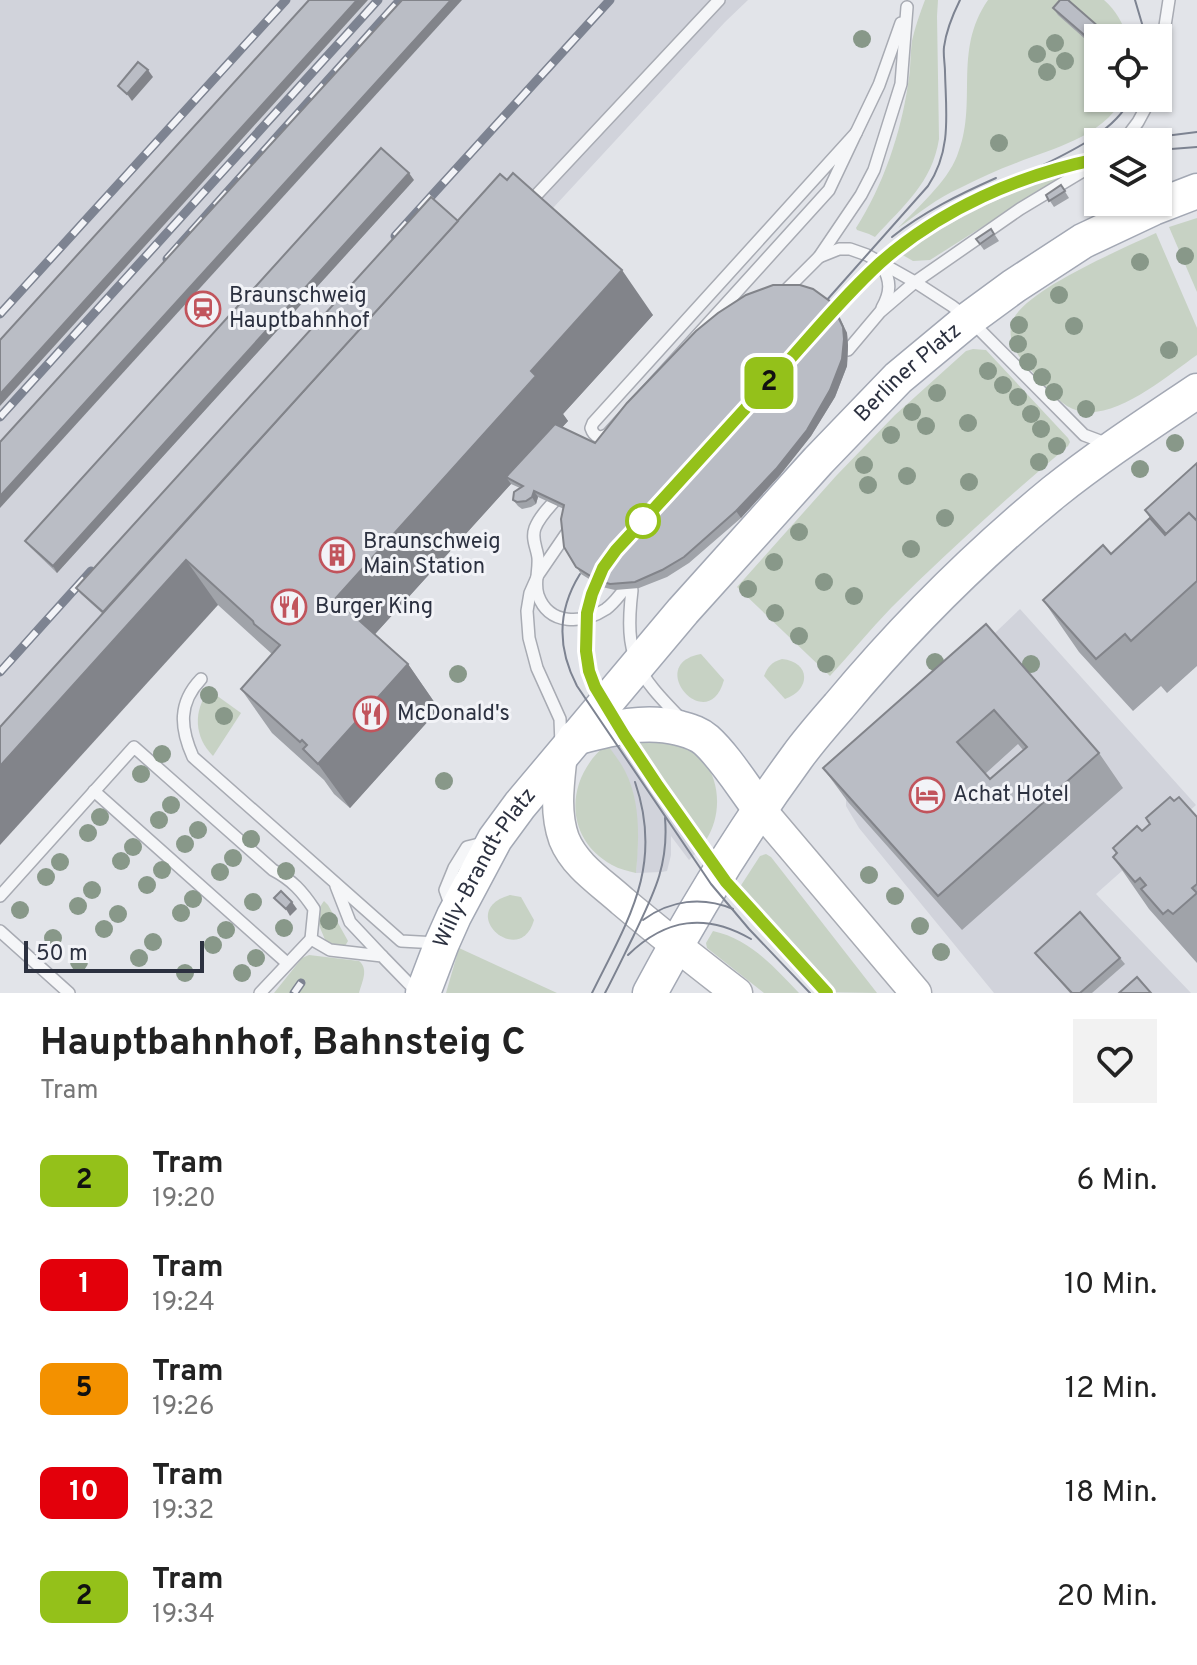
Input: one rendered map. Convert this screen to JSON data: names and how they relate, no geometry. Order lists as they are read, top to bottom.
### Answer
{
  "streets": {
    "main road": ["Berliner Platz", "Willy-Brandt-Platz"]
  },
  "crossings": [
    ["Berliner Platz", "Willy-Brandt-Platz"]
  ],
  "places": {
    "station": ["Braunschweig Hauptbahnhof"],
    "building": ["Braunschweig Main Station"],
    "restaurant": ["Burger King", "McDonald's"],
    "hotel": ["Achat Hotel"]
  },
  "lines": ["tram line 2"],
  "scale_bar": "50 m",
  "page": {
    "on_map": "2",
    "scale": "50 m",
    "heading": ["Hauptbahnhof, Bahnsteig C", "Tram"],
    "list": [
      {
        "mark": "2",
        "name": "Tram",
        "note": "19:20",
        "value": "6 Min."
      },
      {
        "mark": "1",
        "name": "Tram",
        "note": "19:24",
        "value": "10 Min."
      },
      {
        "mark": "5",
        "name": "Tram",
        "note": "19:26",
        "value": "12 Min."
      },
      {
        "mark": "10",
        "name": "Tram",
        "note": "19:32",
        "value": "18 Min."
      },
      {
        "mark": "2",
        "name": "Tram",
        "note": "19:34",
        "value": "20 Min."
      }
    ]
  }
}
